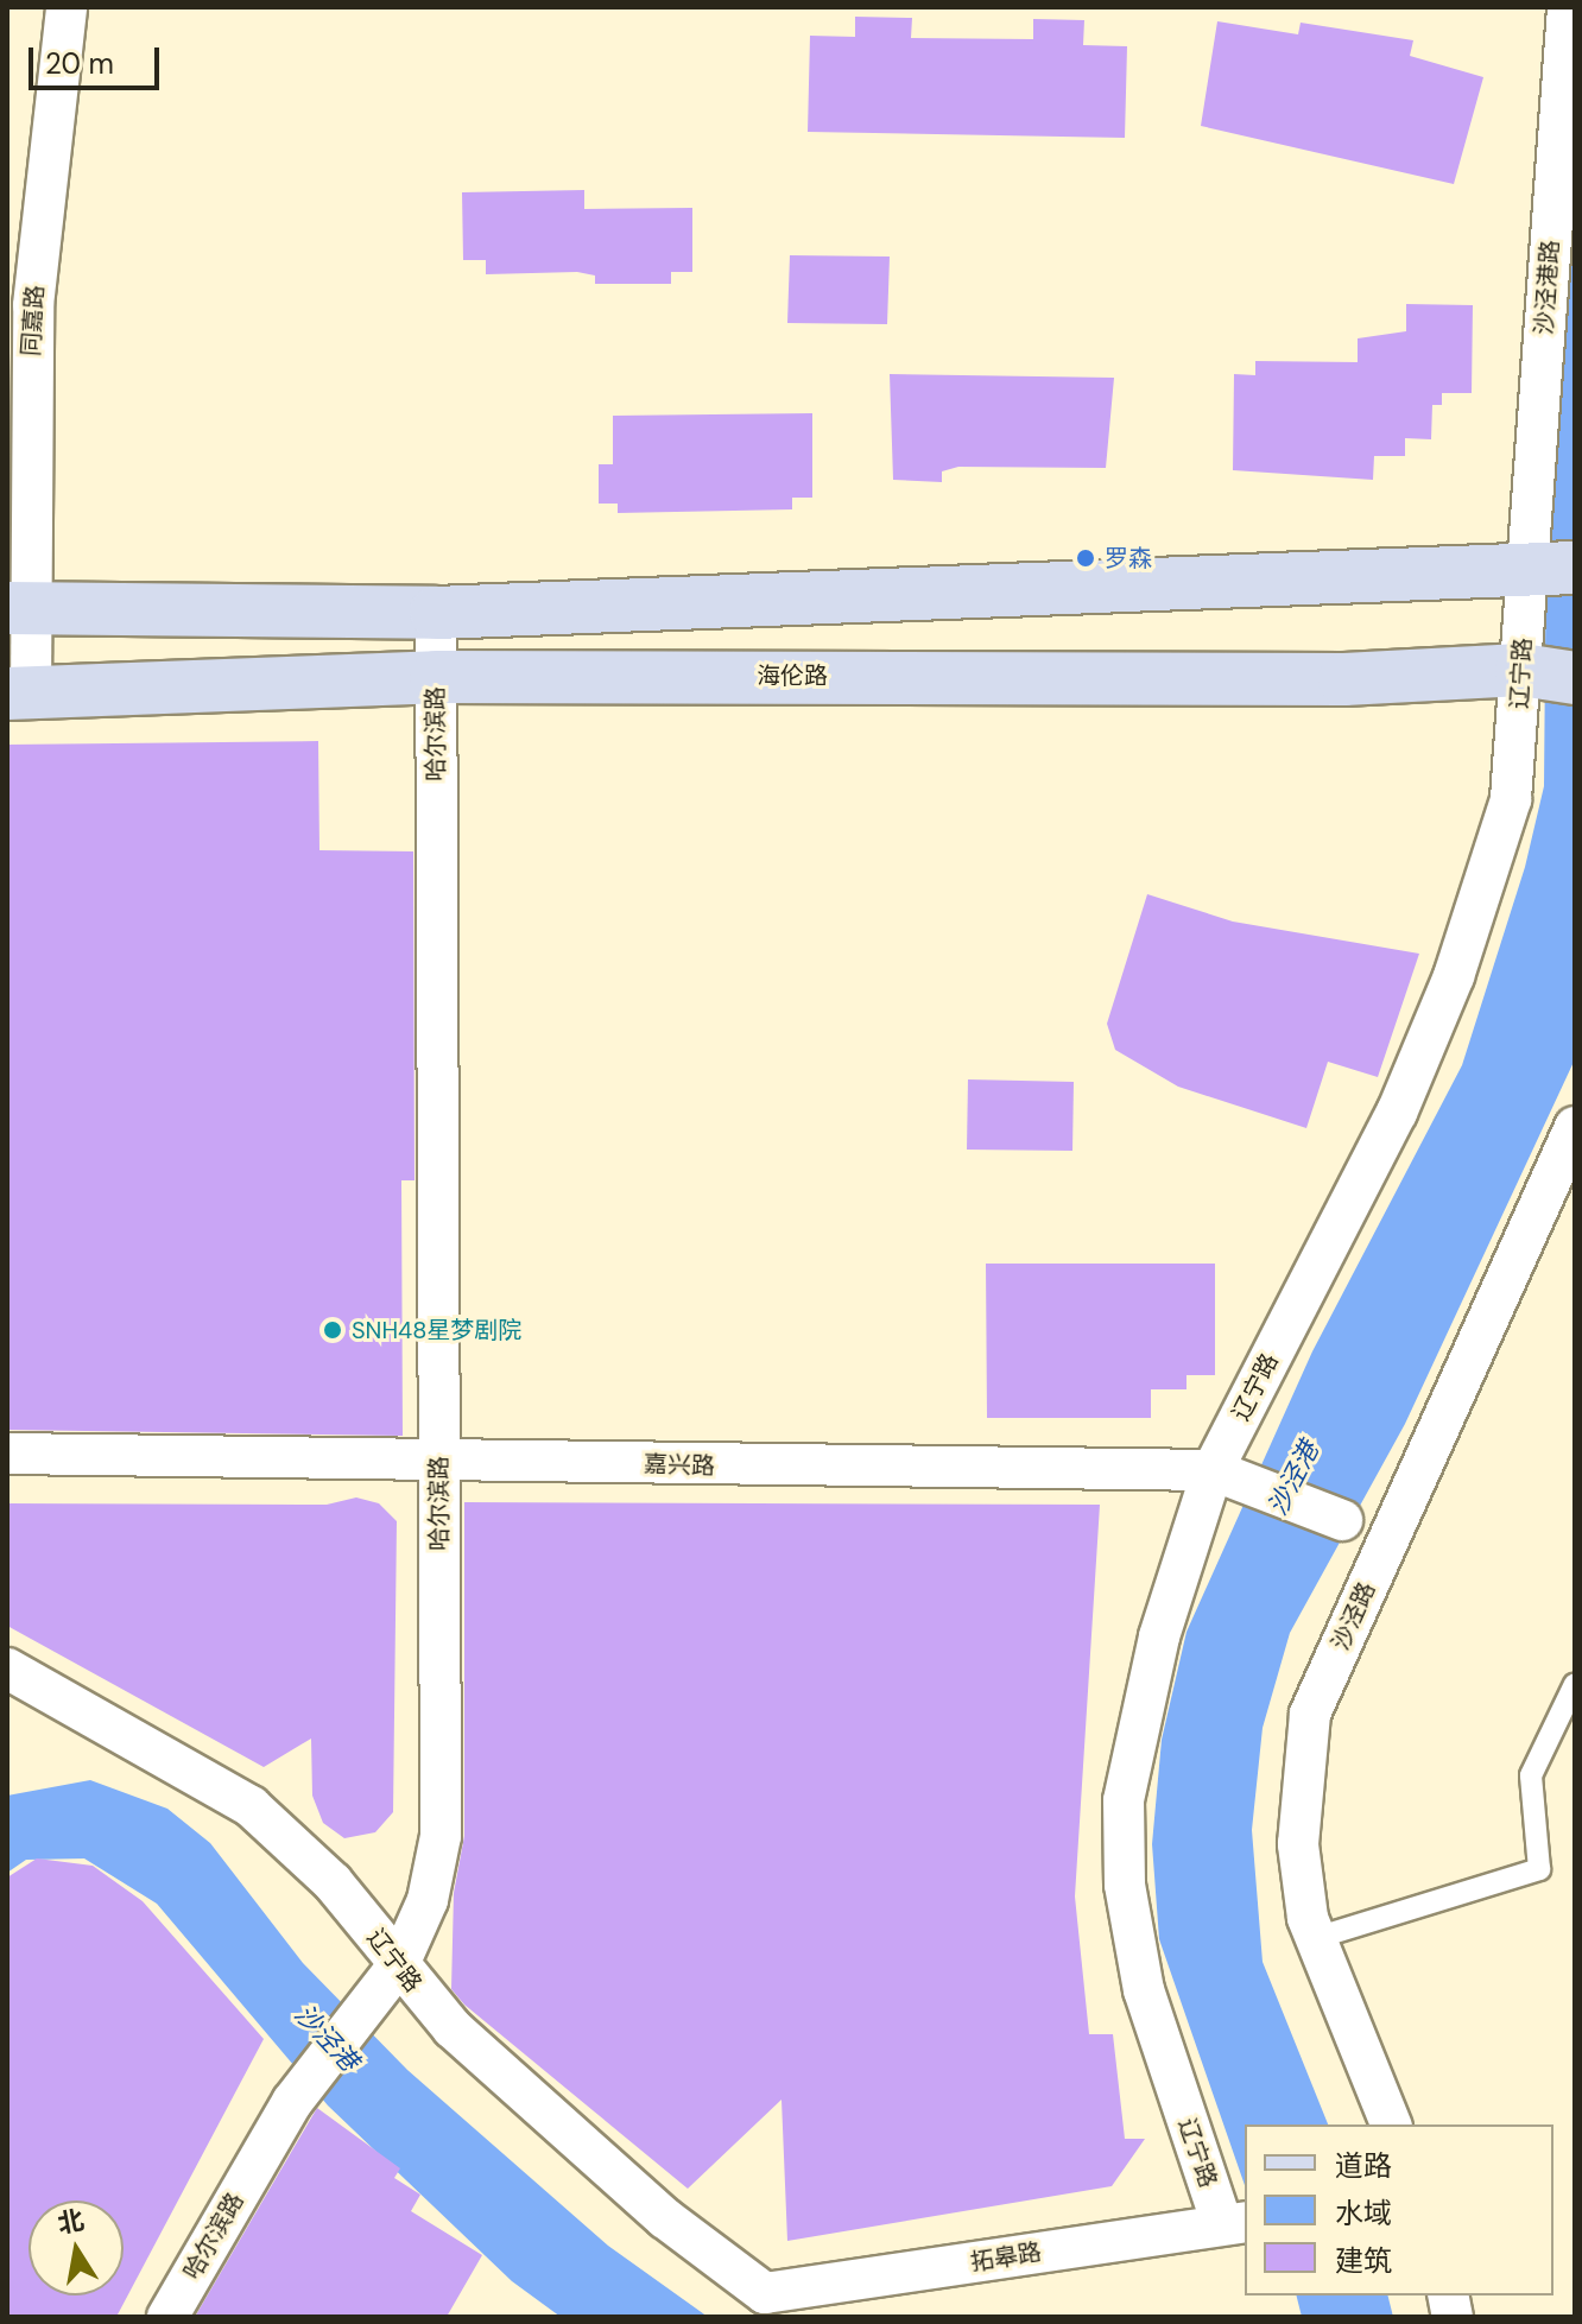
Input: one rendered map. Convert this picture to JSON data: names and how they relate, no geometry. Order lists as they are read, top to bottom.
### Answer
{
  "streets": {
    "main road": ["海伦路"],
    "street": [
      "沙泾港路",
      "同嘉路",
      "辽宁路",
      "哈尔滨路",
      "嘉兴路",
      "沙泾路",
      "拓皋路"
    ]
  },
  "crossings": [
    ["沙泾港路", "辽宁路"],
    ["同嘉路", "海伦路"],
    ["辽宁路", "海伦路"],
    ["辽宁路", "哈尔滨路"],
    ["辽宁路", "嘉兴路"],
    ["辽宁路", "拓皋路"],
    ["海伦路", "哈尔滨路"],
    ["哈尔滨路", "嘉兴路"]
  ],
  "water": ["沙泾港"],
  "places": ["罗森", "SNH48星梦剧院"],
  "legend": ["道路", "水域", "建筑"],
  "scale_bar": "20 m",
  "north": "top"
}
